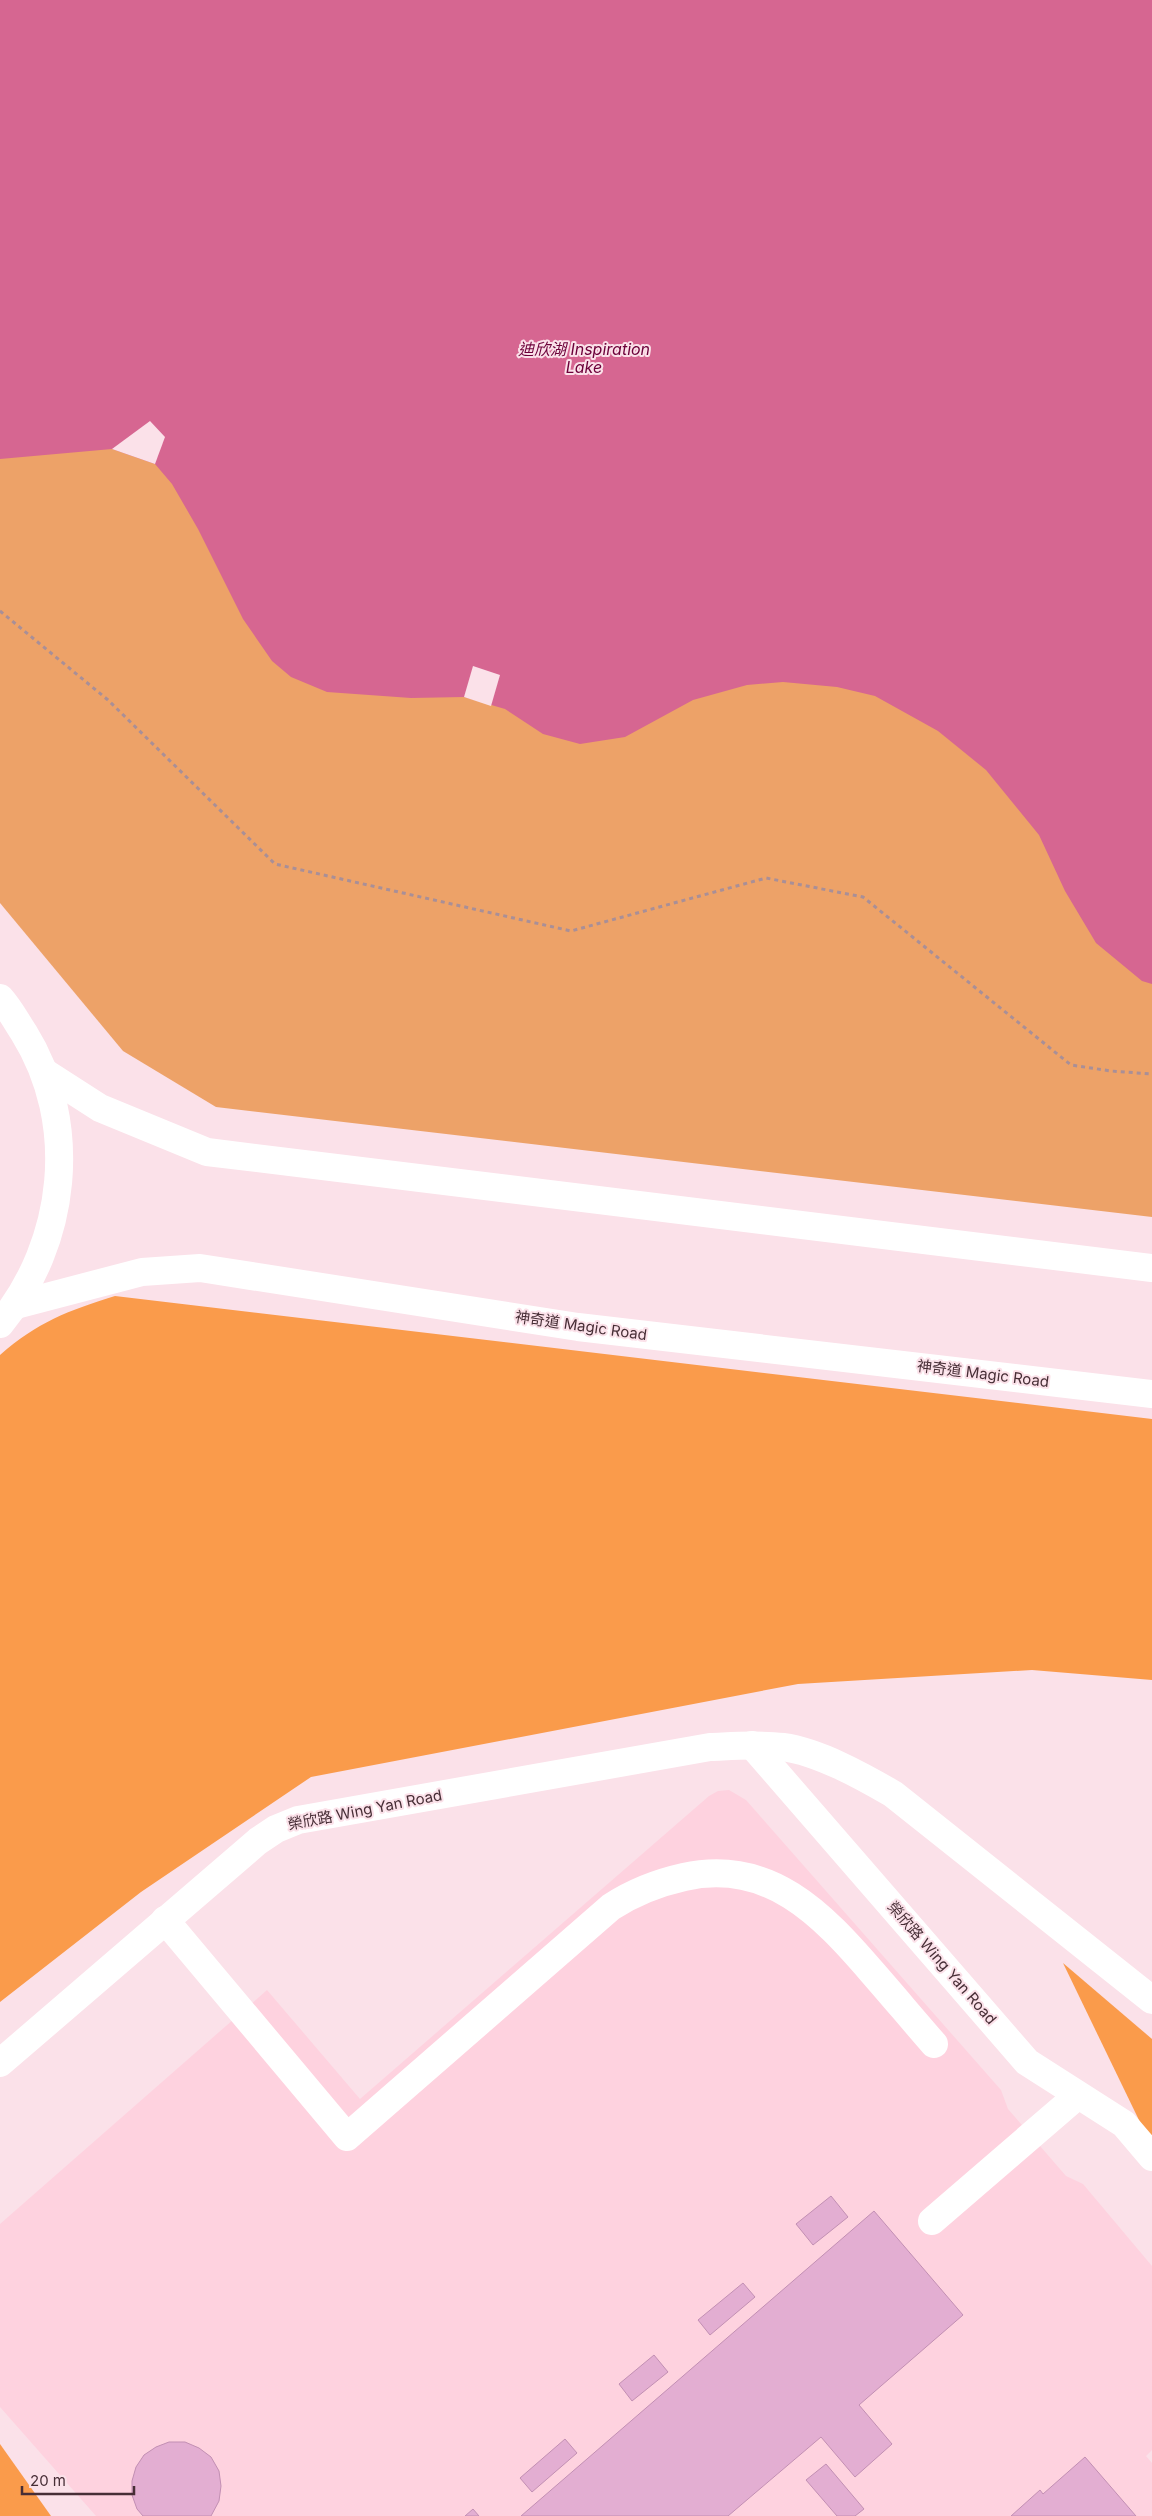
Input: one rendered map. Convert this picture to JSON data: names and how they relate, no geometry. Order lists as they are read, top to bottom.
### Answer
{
  "streets": {
    "main road": ["神奇道 Magic Road", "榮欣路 Wing Yan Road"]
  },
  "water": ["迪欣湖 Inspiration Lake"],
  "scale_bar": "20 m"
}
